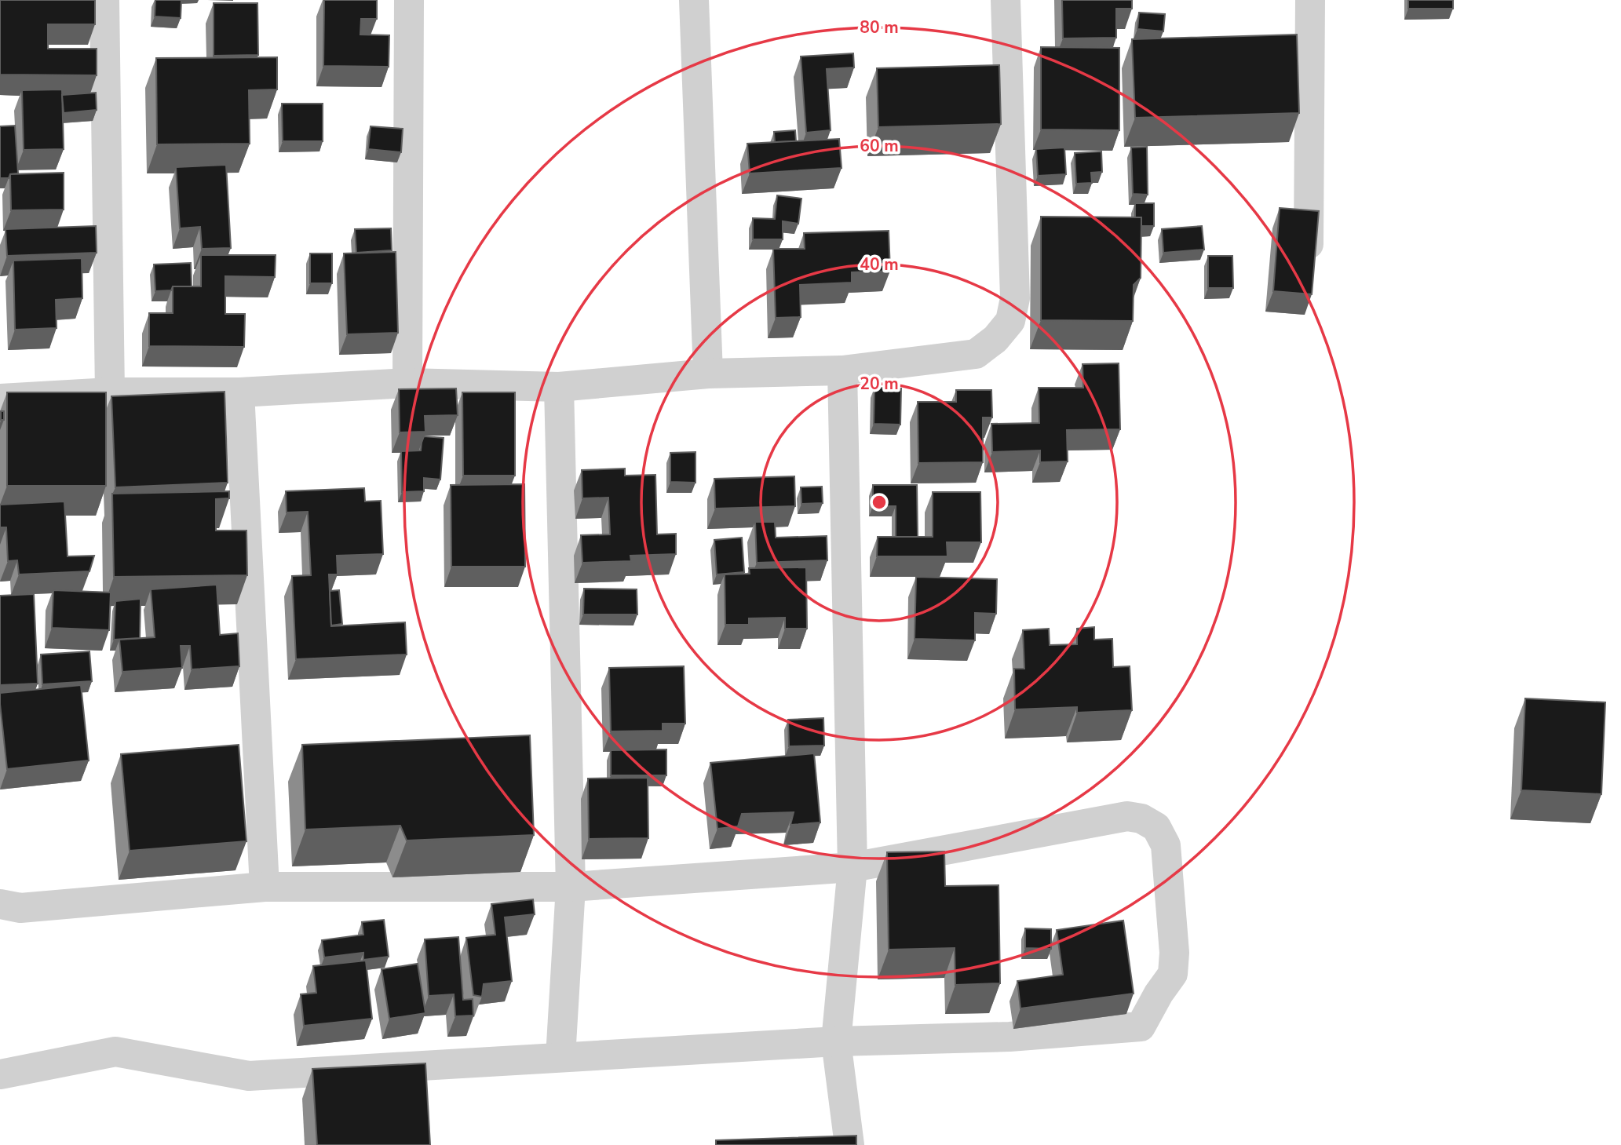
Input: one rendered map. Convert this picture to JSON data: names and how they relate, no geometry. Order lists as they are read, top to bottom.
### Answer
{
  "rings": [
    "80 m",
    "60 m",
    "40 m",
    "20 m"
  ]
}
